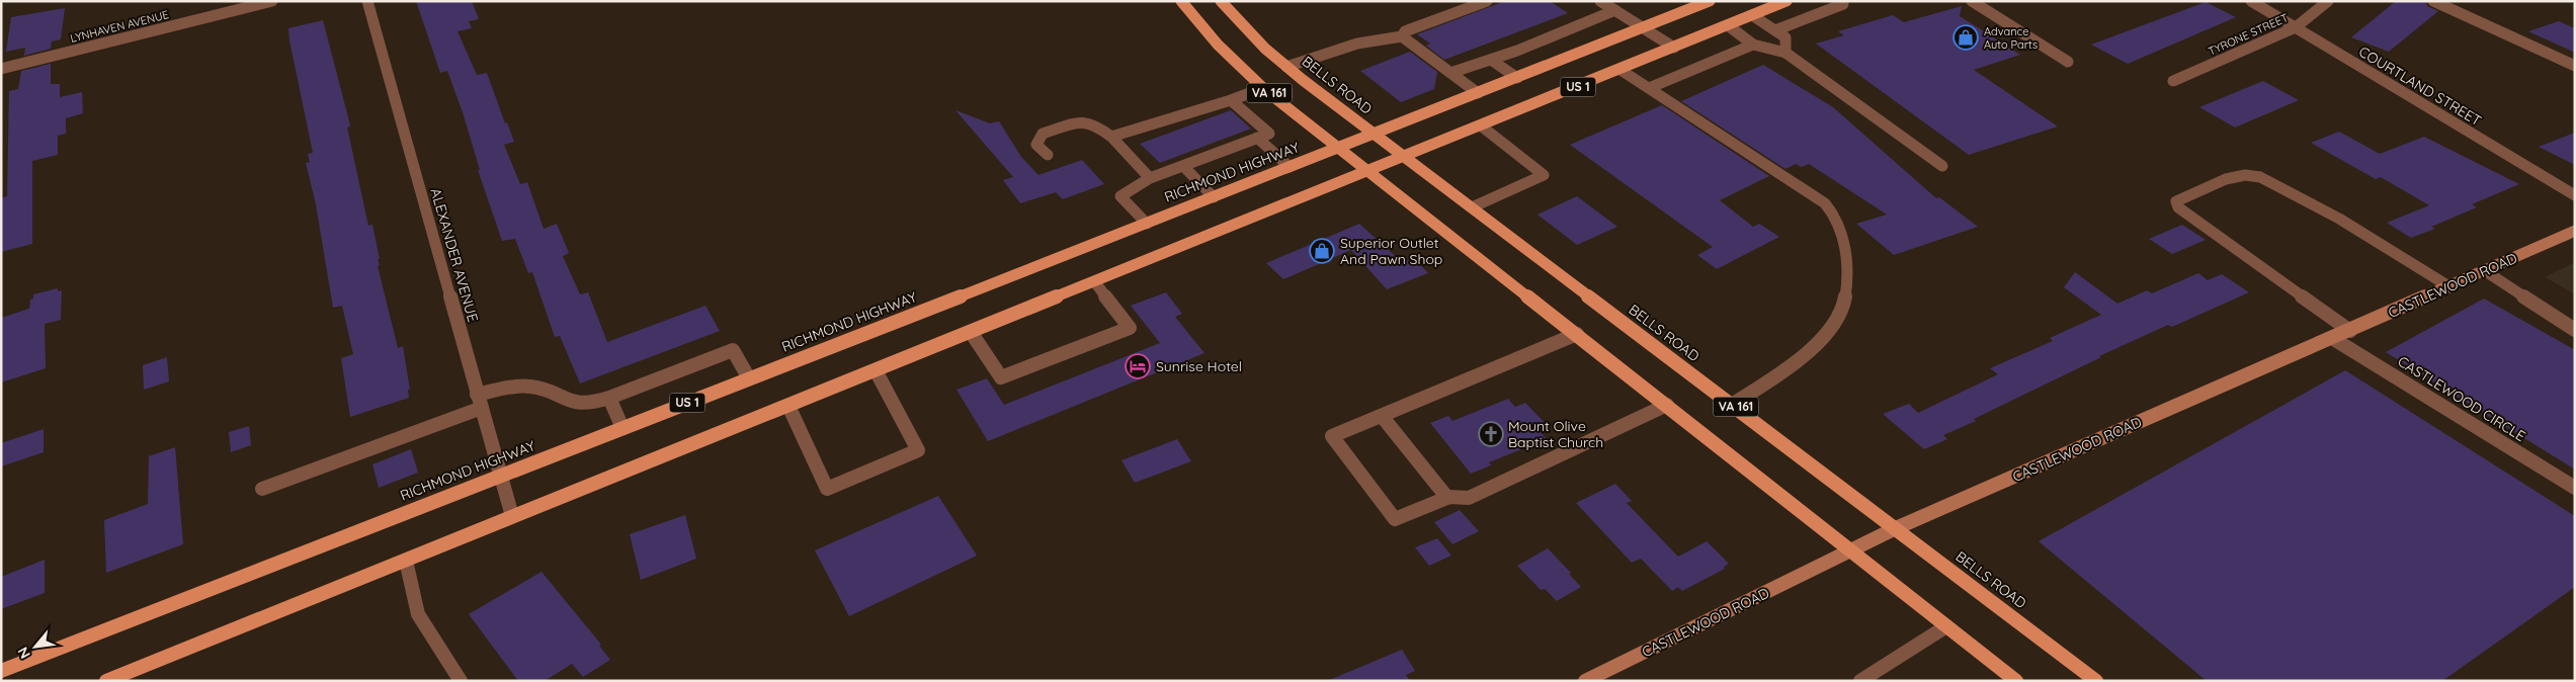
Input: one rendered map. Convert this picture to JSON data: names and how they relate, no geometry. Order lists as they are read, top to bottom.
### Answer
{
  "streets": {
    "main road": [
      "BELLS ROAD",
      "US 1",
      "VA 161",
      "RICHMOND HIGHWAY"
    ],
    "street": [
      "LYNHAVEN AVENUE",
      "TYRONE STREET",
      "COURTLAND STREET",
      "ALEXANDER AVENUE",
      "CASTLEWOOD ROAD",
      "CASTLEWOOD CIRCLE"
    ]
  },
  "crossings": [
    ["TYRONE STREET", "COURTLAND STREET"],
    ["BELLS ROAD", "US 1"],
    ["BELLS ROAD", "RICHMOND HIGHWAY"],
    ["BELLS ROAD", "CASTLEWOOD ROAD"],
    ["US 1", "VA 161"],
    ["US 1", "ALEXANDER AVENUE"],
    ["VA 161", "RICHMOND HIGHWAY"],
    ["VA 161", "CASTLEWOOD ROAD"],
    ["RICHMOND HIGHWAY", "ALEXANDER AVENUE"],
    ["CASTLEWOOD ROAD", "CASTLEWOOD CIRCLE"]
  ],
  "places": {
    "shop": ["Advance Auto Parts", "Superior Outlet And Pawn Shop"],
    "hotel": ["Sunrise Hotel"],
    "church": ["Mount Olive Baptist Church"]
  },
  "north": "bottom left"
}
